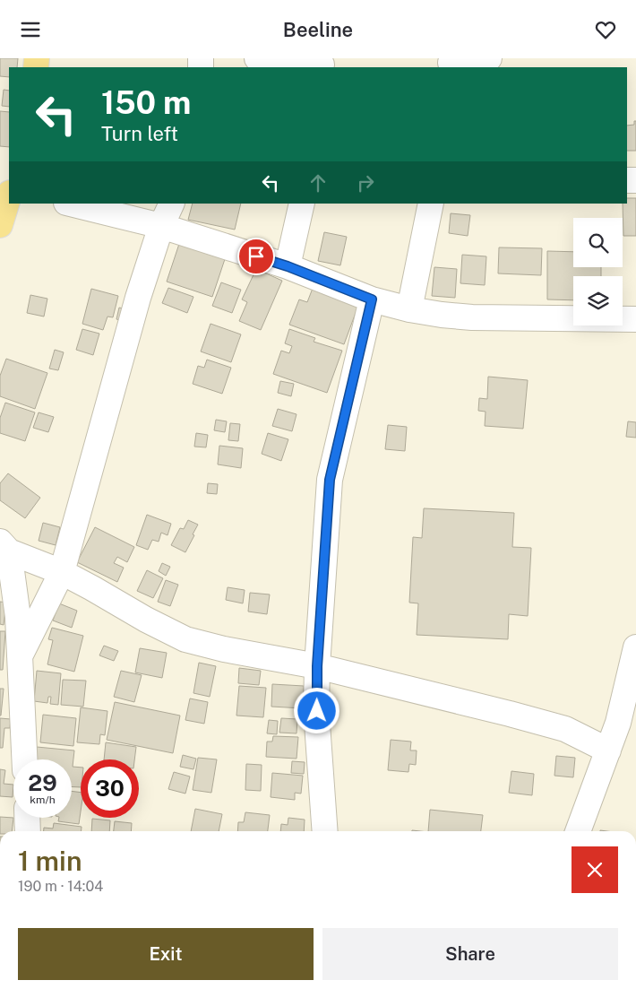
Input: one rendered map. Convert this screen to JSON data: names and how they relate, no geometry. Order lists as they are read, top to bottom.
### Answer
{
  "page": {
    "header": "Beeline",
    "turn": ["150 m", "Turn left"],
    "speed": "29 km/h",
    "limit": "30",
    "heading": ["1 min", "190 m · 14:04"],
    "buttons": ["Exit", "Share"]
  }
}
